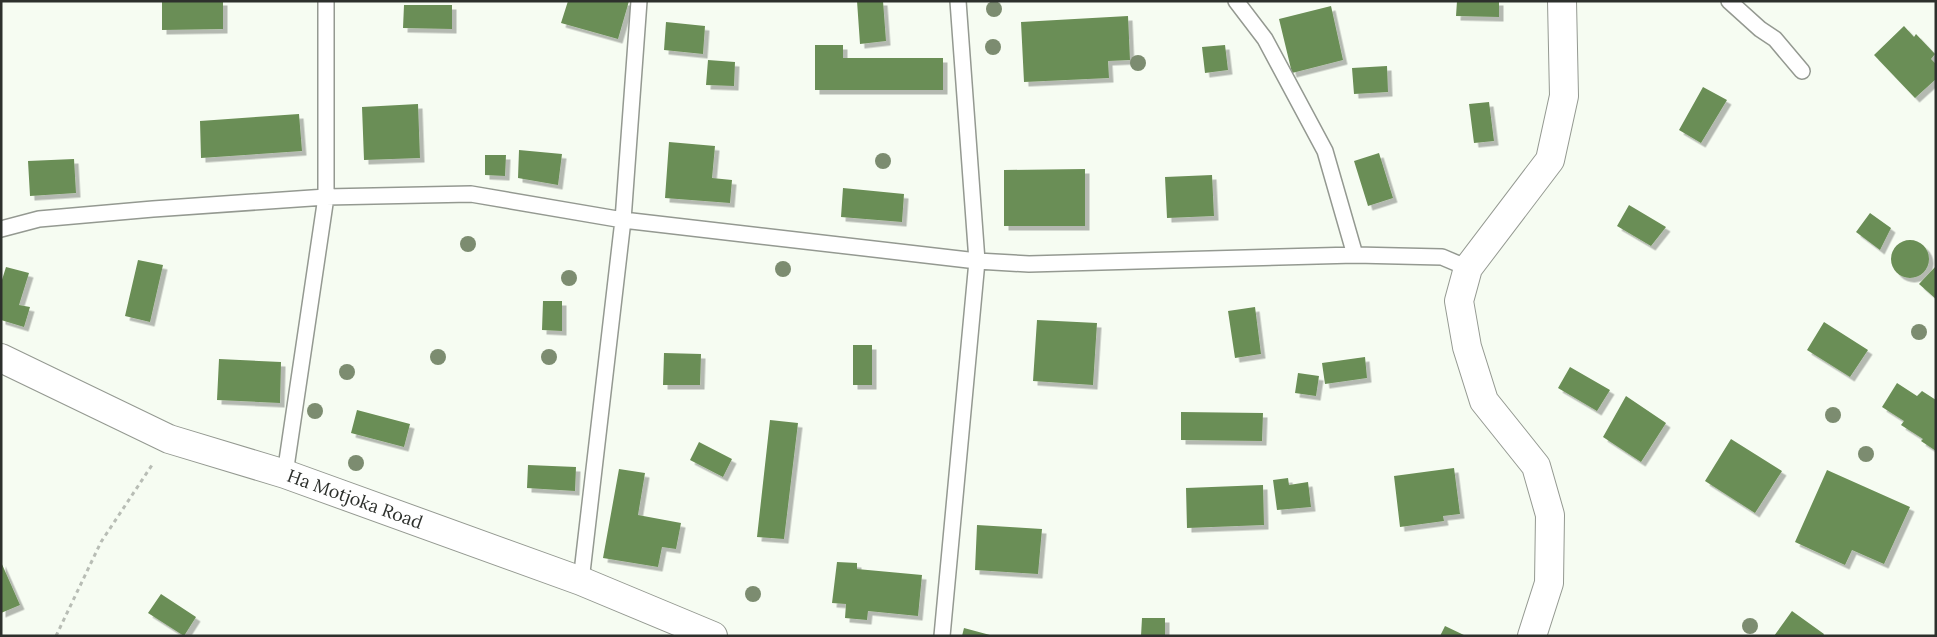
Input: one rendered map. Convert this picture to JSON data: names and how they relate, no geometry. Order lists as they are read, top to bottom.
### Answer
{
  "streets": {
    "street": ["Ha Motjoka Road"]
  }
}
